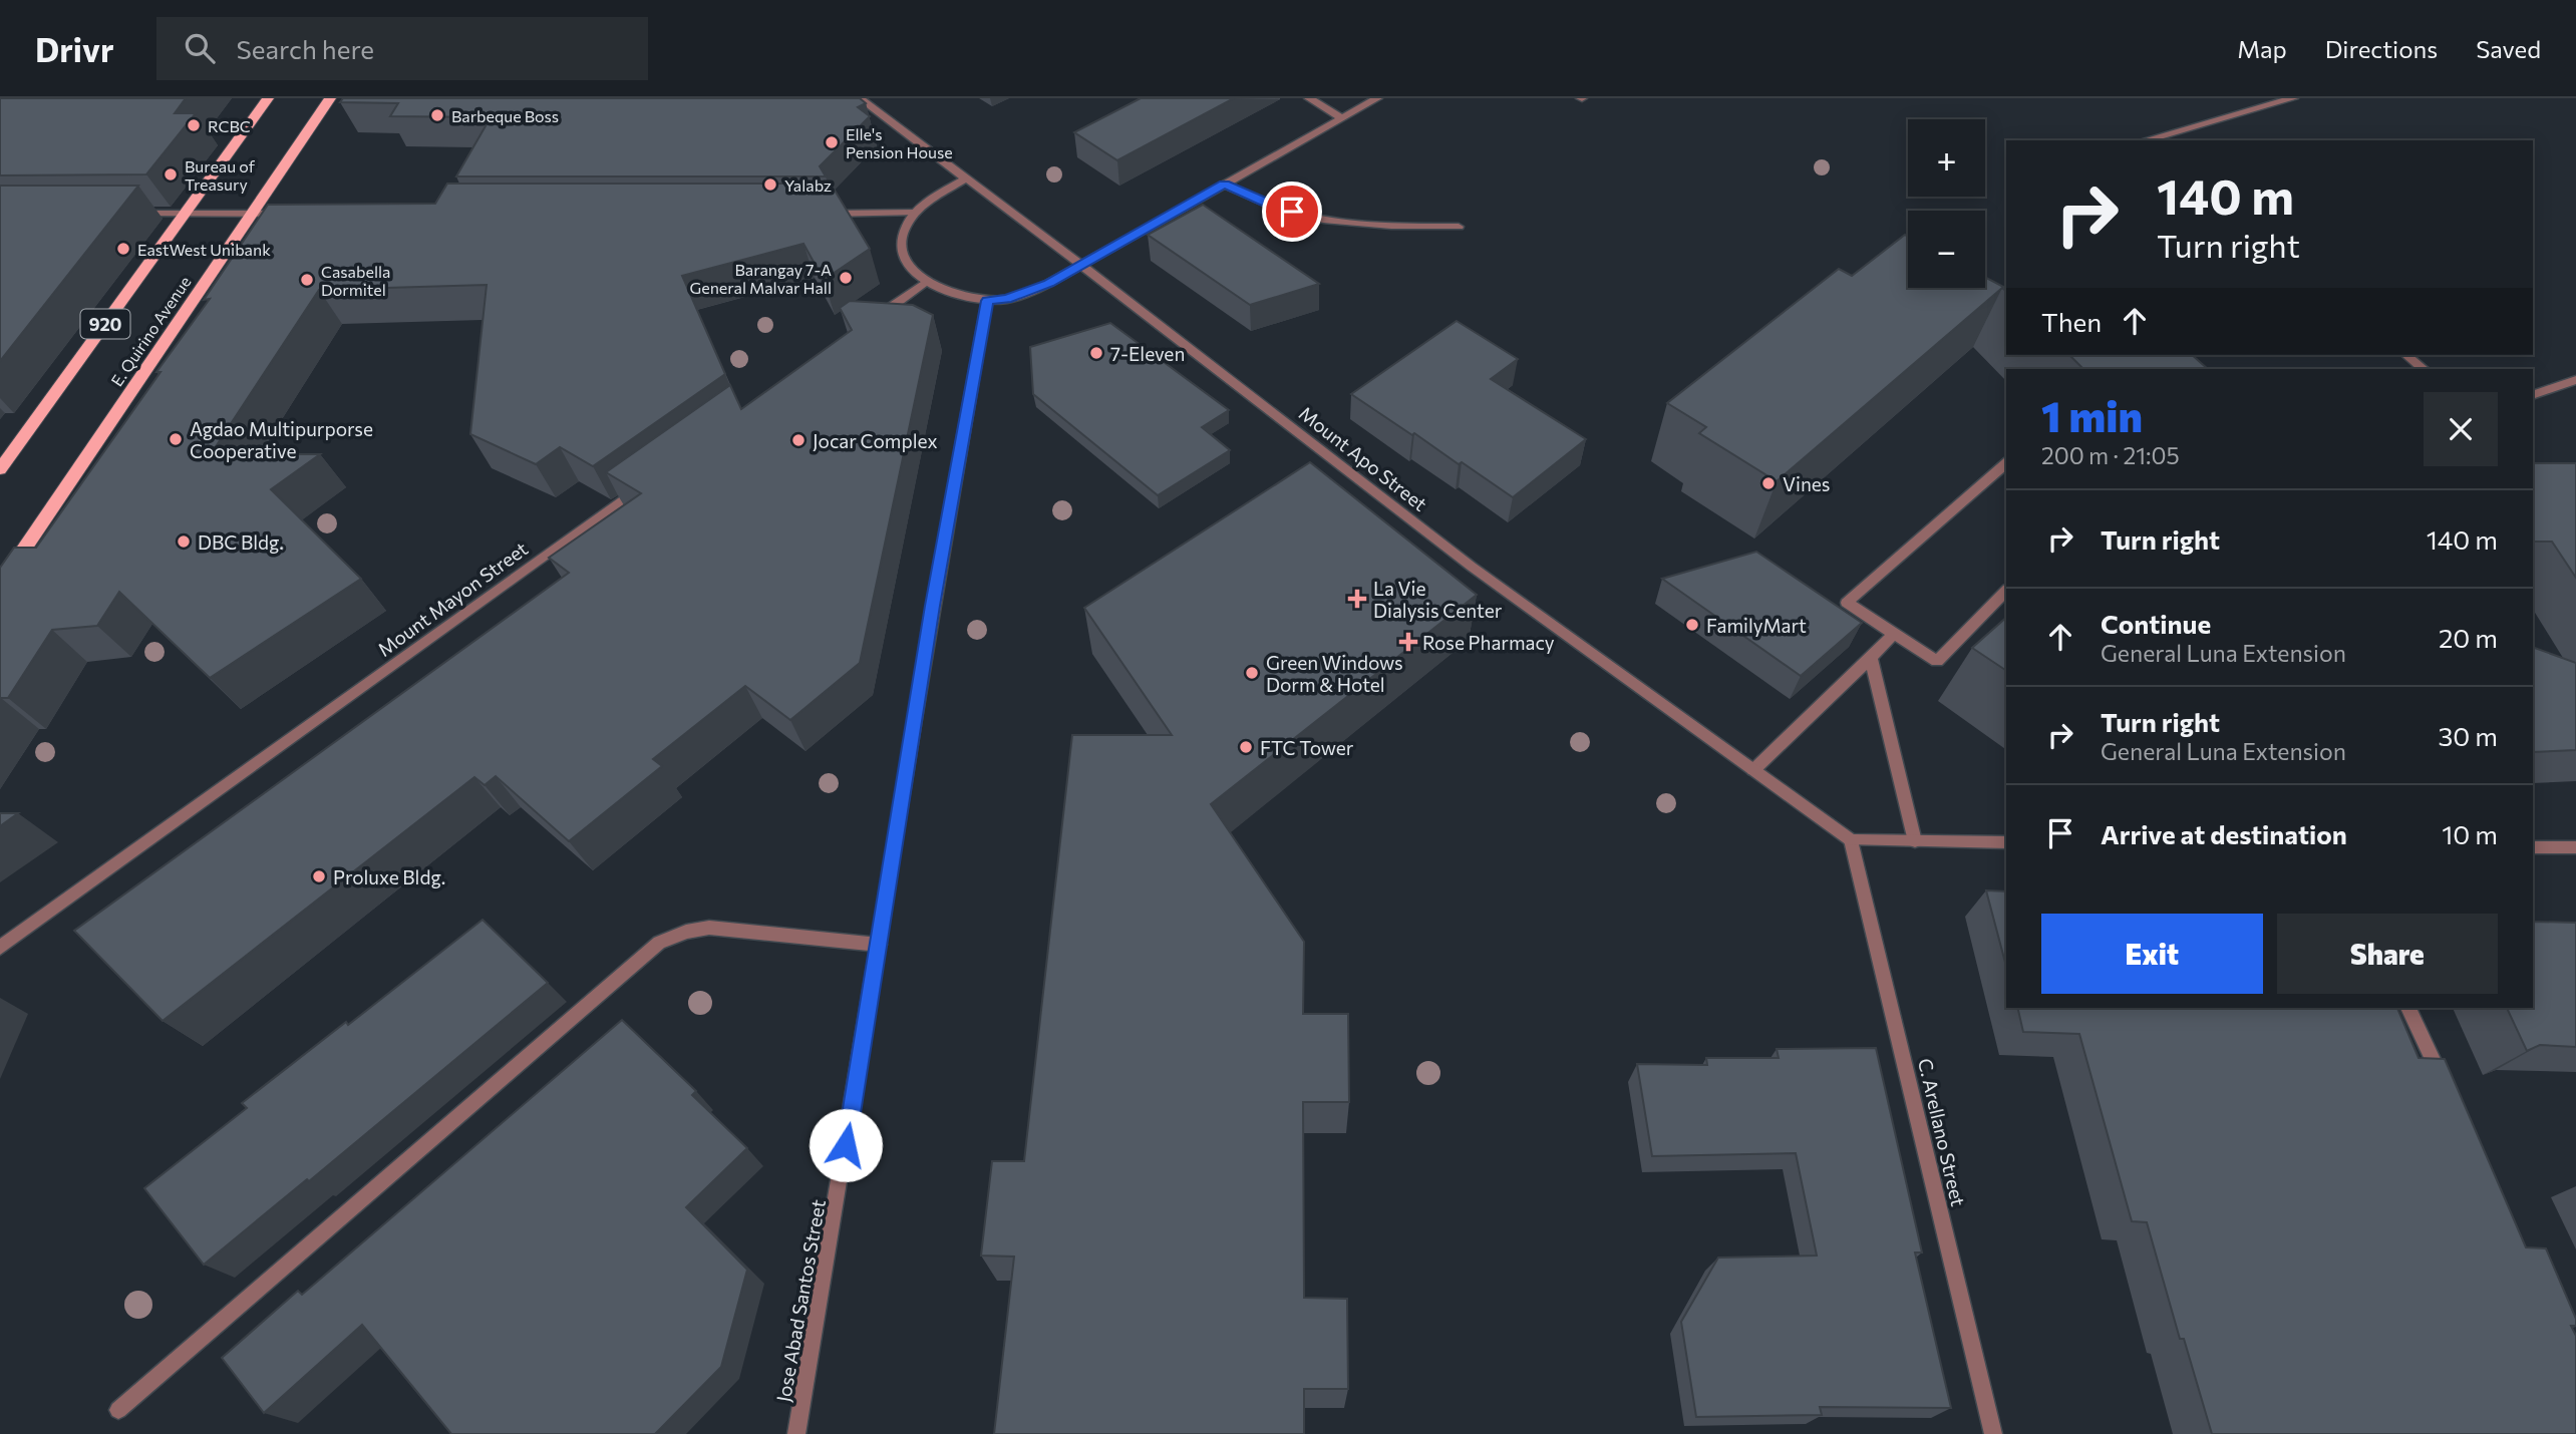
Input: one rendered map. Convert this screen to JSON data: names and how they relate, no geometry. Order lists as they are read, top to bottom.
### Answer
{
  "streets": {
    "main road": ["920", "E. Quirino Avenue"],
    "street": [
      "Mount Apo Street",
      "Mount Mayon Street",
      "C. Arellano Street",
      "Jose Abad Santos Street"
    ]
  },
  "crossings": [
    ["Mount Apo Street", "C. Arellano Street"]
  ],
  "places": {
    "other": [
      "Barbeque Boss",
      "RCBC",
      "Elle's Pension House",
      "Bureau of Treasury",
      "Yalabz",
      "EastWest Unibank",
      "Barangay 7-A General Malvar Hall",
      "Casabella Dormitel",
      "7-Eleven",
      "Agdao Multipurporse Cooperative",
      "Jocar Complex",
      "Vines",
      "DBC Bldg.",
      "FamilyMart",
      "Green Windows Dorm & Hotel",
      "FTC Tower",
      "Proluxe Bldg."
    ],
    "health": ["La Vie Dialysis Center", "Rose Pharmacy"]
  },
  "page": {
    "header": "Drivr",
    "search": "Search here",
    "nav": ["Map", "Directions", "Saved"],
    "map_buttons": ["+", "−"],
    "turn": ["140 m", "Turn right"],
    "then": "Then",
    "heading": ["1 min", "200 m · 21:05"],
    "list": [
      {
        "name": "Turn right",
        "value": "140 m"
      },
      {
        "name": "Continue",
        "note": "General Luna Extension",
        "value": "20 m"
      },
      {
        "name": "Turn right",
        "note": "General Luna Extension",
        "value": "30 m"
      },
      {
        "name": "Arrive at destination",
        "value": "10 m"
      }
    ],
    "buttons": ["Exit", "Share"]
  }
}
